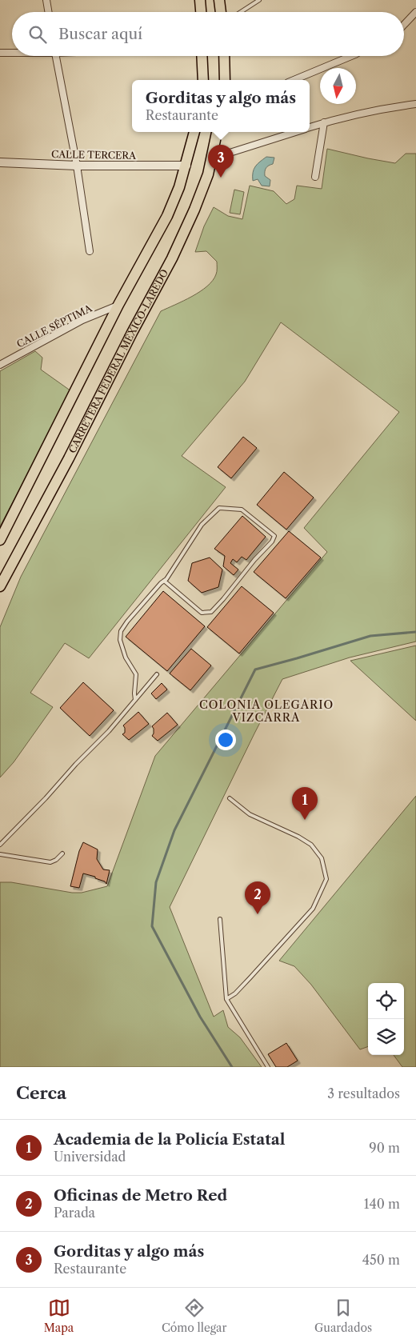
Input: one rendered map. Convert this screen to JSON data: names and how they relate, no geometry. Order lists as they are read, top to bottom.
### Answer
{
  "streets": {
    "main road": ["CARRETERA FEDERAL MÉXICO-LAREDO"],
    "street": ["CALLE TERCERA", "CALLE SÉPTIMA"]
  },
  "districts": ["COLONIA OLEGARIO VIZCARRA"],
  "north": "bottom",
  "page": {
    "search": "Buscar aquí",
    "popup": ["Gorditas y algo más", "Restaurante"],
    "pins": ["3", "1", "2"],
    "heading": ["Cerca", "3 resultados"],
    "list": [
      {
        "mark": "1",
        "name": "Academia de la Policía Estatal",
        "note": "Universidad",
        "value": "90 m"
      },
      {
        "mark": "2",
        "name": "Oficinas de Metro Red",
        "note": "Parada",
        "value": "140 m"
      },
      {
        "mark": "3",
        "name": "Gorditas y algo más",
        "note": "Restaurante",
        "value": "450 m"
      }
    ],
    "nav": ["Mapa", "Cómo llegar", "Guardados"]
  }
}
